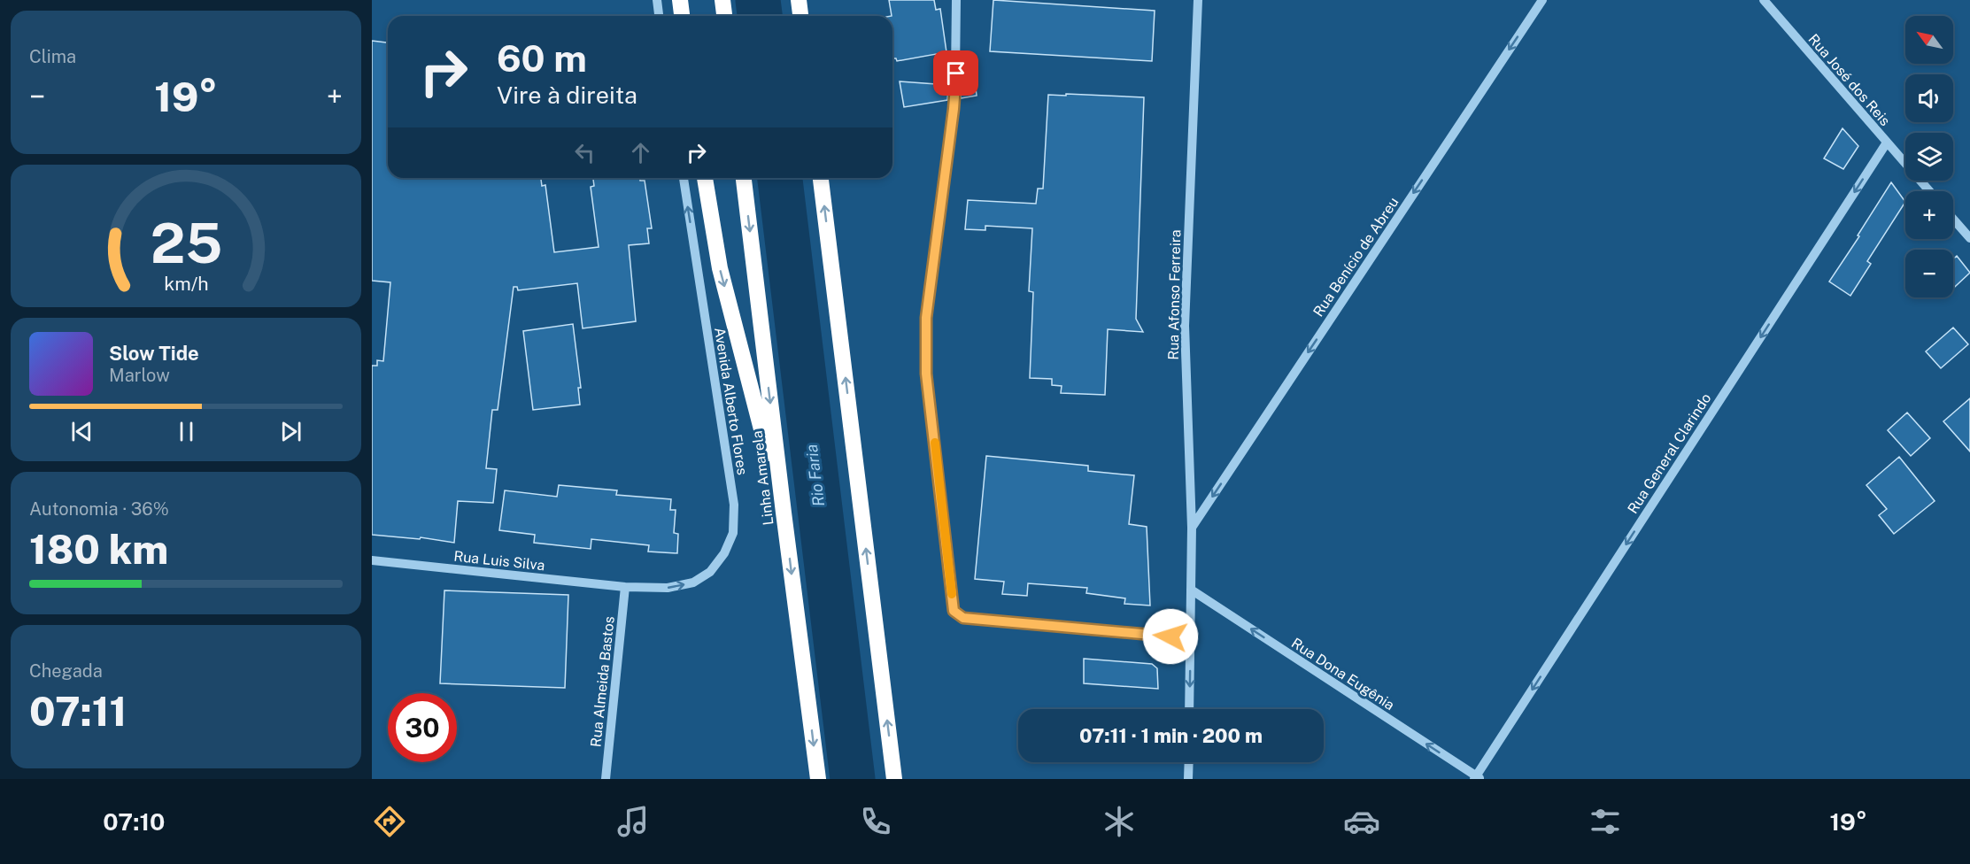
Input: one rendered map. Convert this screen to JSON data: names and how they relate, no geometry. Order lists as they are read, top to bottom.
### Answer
{
  "streets": {
    "highway": ["Linha Amarela"],
    "street": [
      "Rua José dos Reis",
      "Rua Benício de Abreu",
      "Rua Afonso Ferreira",
      "Avenida Alberto Flores",
      "Rua General Clarindo",
      "Rua Luis Silva",
      "Rua Dona Eugênia",
      "Rua Almeida Bastos"
    ]
  },
  "crossings": [
    ["Rua José dos Reis", "Rua General Clarindo"],
    ["Rua Benício de Abreu", "Rua Afonso Ferreira"],
    ["Rua Afonso Ferreira", "Rua Dona Eugênia"],
    ["Avenida Alberto Flores", "Rua Luis Silva"],
    ["Avenida Alberto Flores", "Rua Almeida Bastos"],
    ["Rua General Clarindo", "Rua Dona Eugênia"],
    ["Rua Luis Silva", "Rua Almeida Bastos"]
  ],
  "one_way": [
    "Rua Benício de Abreu",
    "Avenida Alberto Flores",
    "Rua General Clarindo",
    "Rua Dona Eugênia"
  ],
  "water": ["Rio Faria"],
  "north": "top left",
  "page": {
    "tile": [
      "Clima",
      ["Autonomia · 36%", "180 km"],
      ["Chegada", "07:11"]
    ],
    "map_buttons": ["+", "−"],
    "turn": ["60 m", "Vire à direita"],
    "heat": ["−", "19°", "+"],
    "song": ["Slow Tide", "Marlow"],
    "limit": "30",
    "trip": "07:11 · 1 min · 200 m",
    "tabs": ["07:10", "19°"],
    "gauge": ["25", "km/h"]
  }
}
